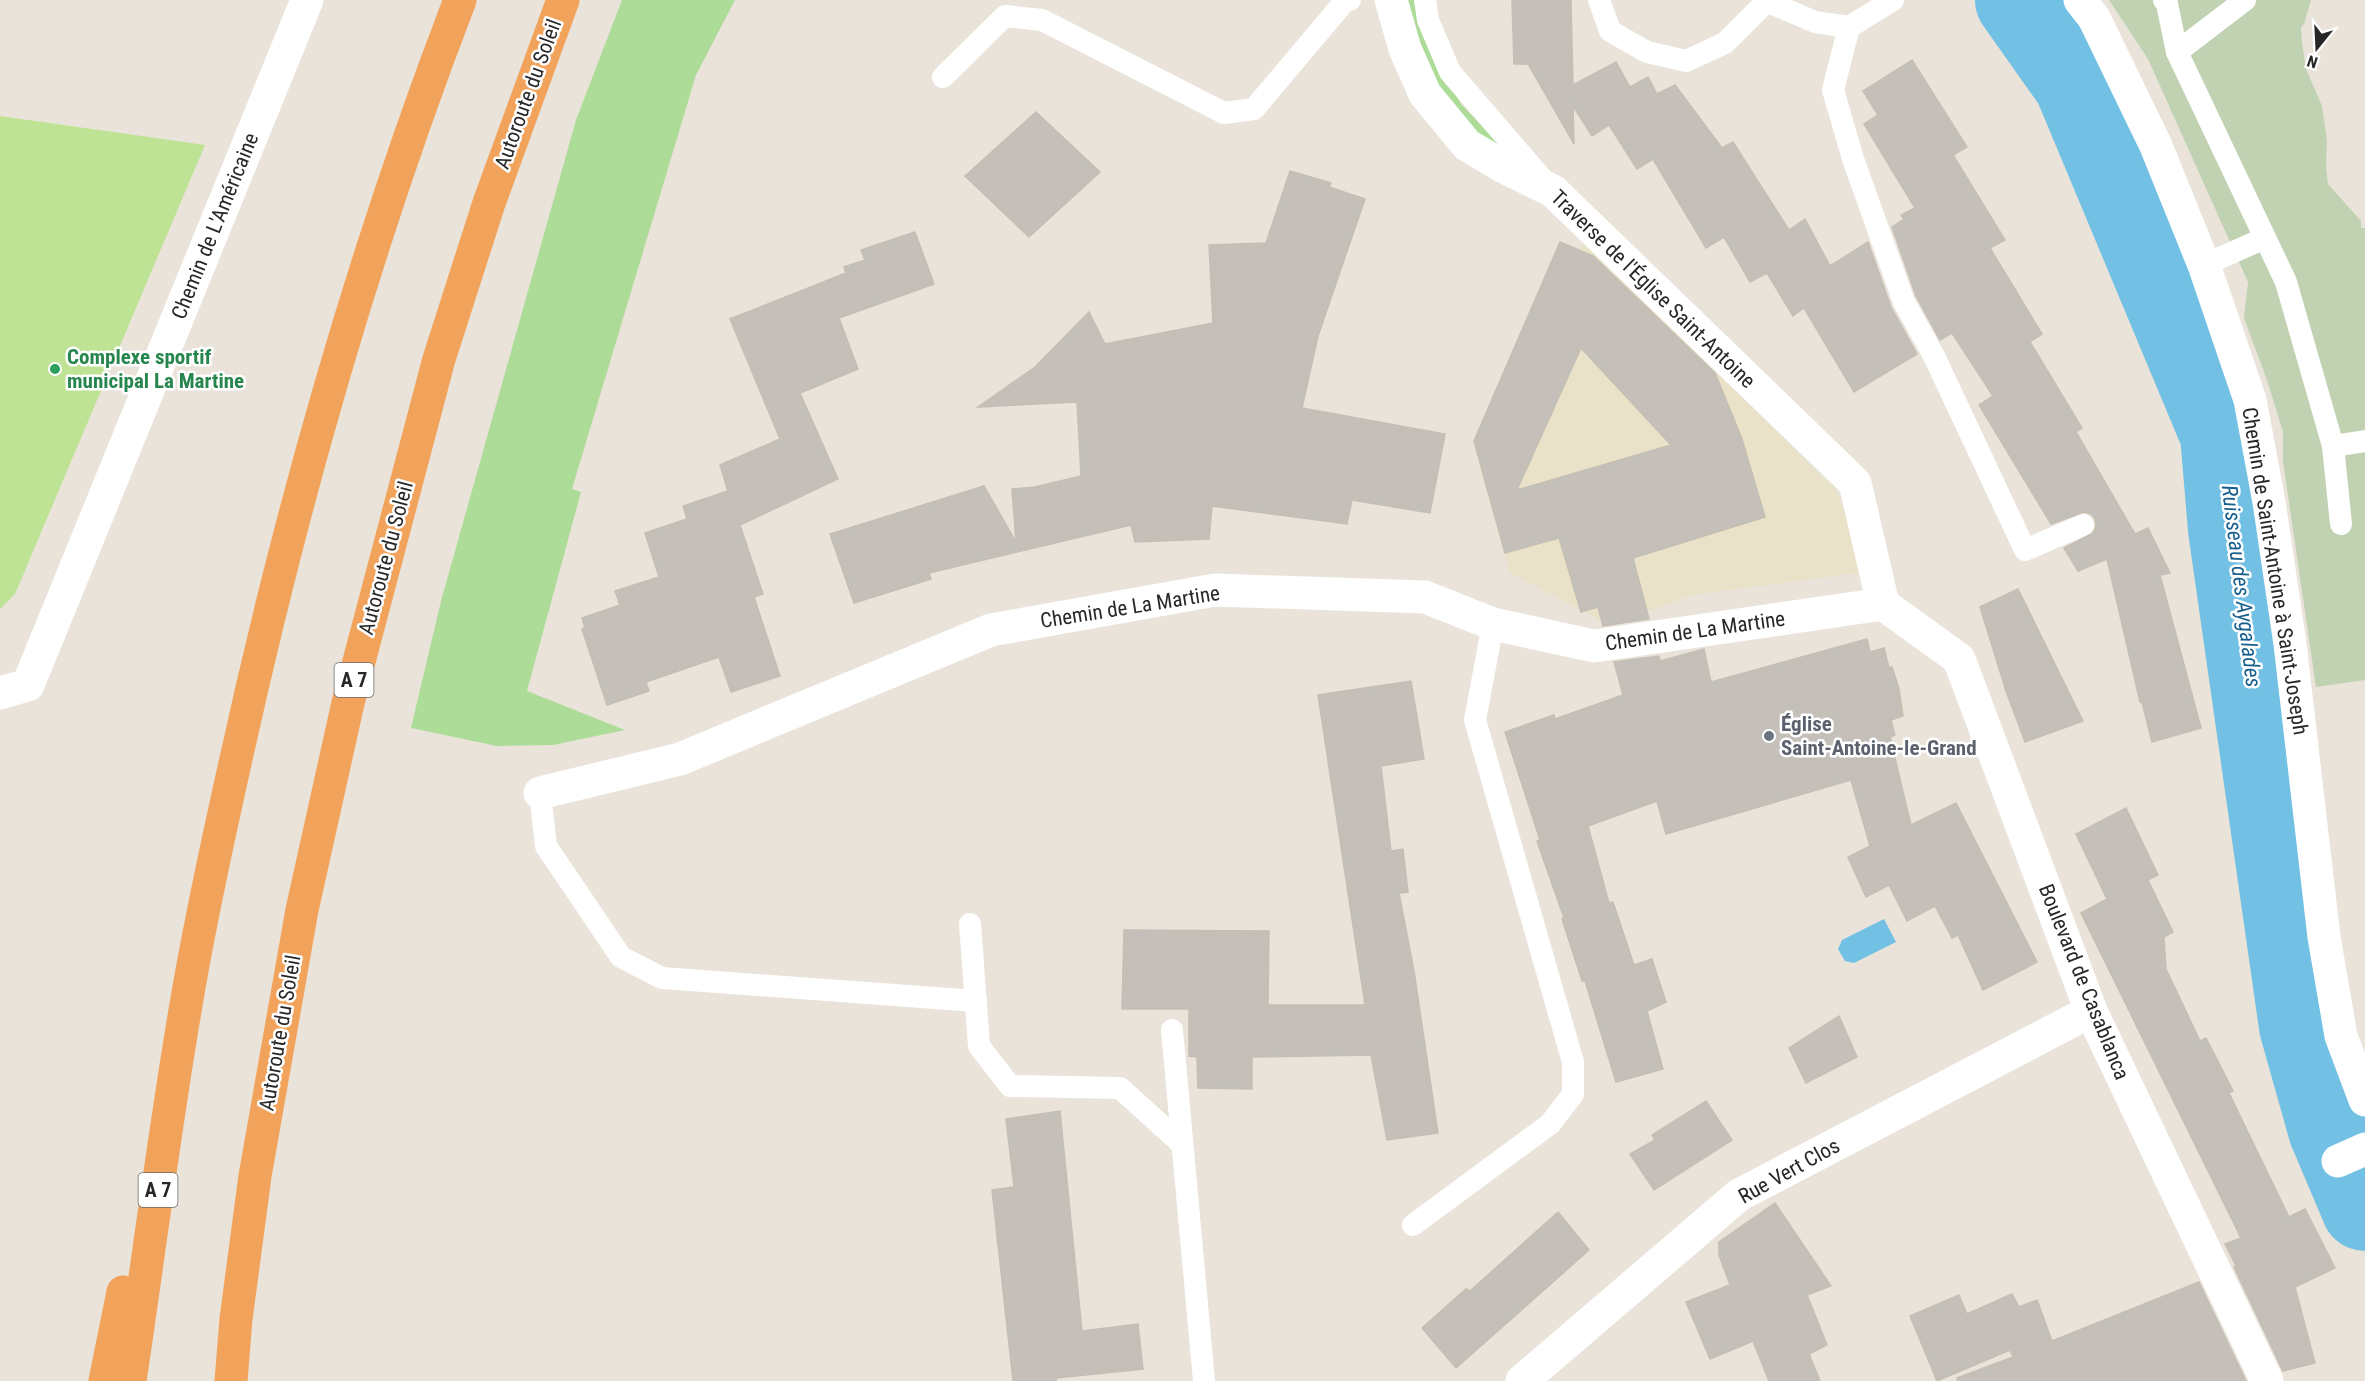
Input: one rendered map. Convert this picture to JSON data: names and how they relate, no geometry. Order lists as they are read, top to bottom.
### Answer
{
  "streets": {
    "highway": ["Autoroute du Soleil", "A 7"],
    "street": [
      "Chemin de L'Américaine",
      "Traverse de l'Église Saint-Antoine",
      "Chemin de Saint-Antoine à Saint-Joseph",
      "Chemin de La Martine",
      "Boulevard de Casablanca",
      "Rue Vert Clos"
    ]
  },
  "crossings": [
    ["Traverse de l'Église Saint-Antoine", "Chemin de La Martine"],
    ["Traverse de l'Église Saint-Antoine", "Boulevard de Casablanca"],
    ["Chemin de La Martine", "Boulevard de Casablanca"],
    ["Boulevard de Casablanca", "Rue Vert Clos"]
  ],
  "water": ["Ruisseau des Aygalades"],
  "places": ["Complexe sportif municipal La Martine", "Église Saint-Antoine-le-Grand"],
  "north": "bottom"
}
